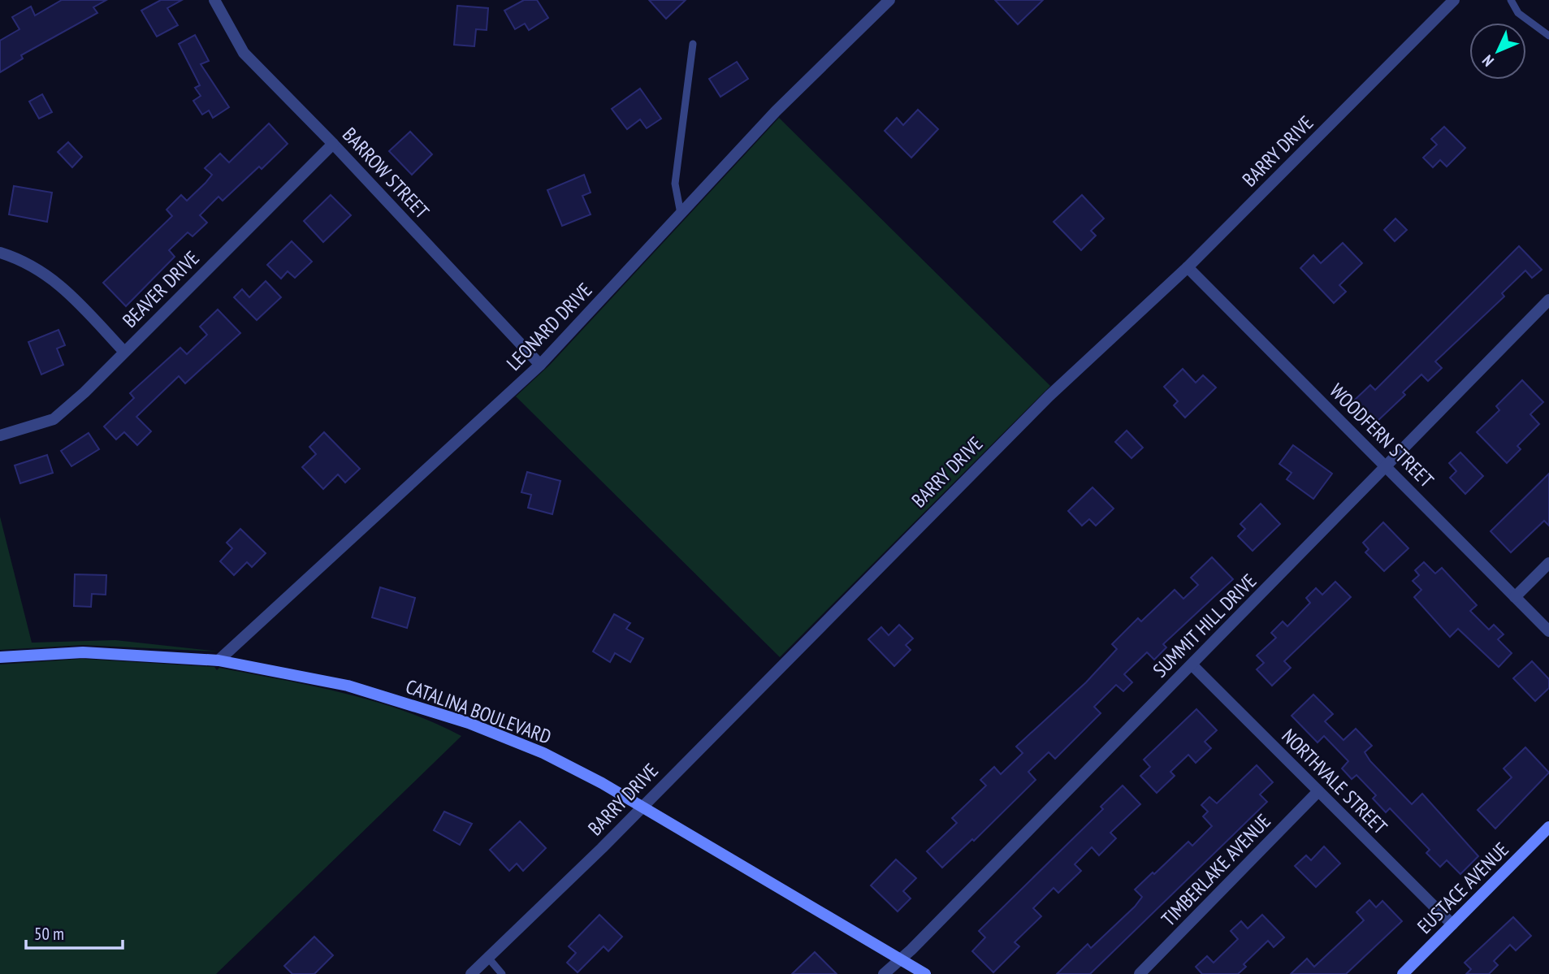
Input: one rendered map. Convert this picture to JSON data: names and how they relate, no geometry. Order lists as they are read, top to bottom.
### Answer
{
  "streets": {
    "street": [
      "BARRY DRIVE",
      "BARROW STREET",
      "BEAVER DRIVE",
      "LEONARD DRIVE",
      "WOODFERN STREET",
      "SUMMIT HILL DRIVE",
      "CATALINA BOULEVARD",
      "NORTHVALE STREET",
      "TIMBERLAKE AVENUE",
      "EUSTACE AVENUE"
    ]
  },
  "crossings": [
    ["BARRY DRIVE", "WOODFERN STREET"],
    ["BARRY DRIVE", "CATALINA BOULEVARD"],
    ["BARROW STREET", "BEAVER DRIVE"],
    ["BARROW STREET", "LEONARD DRIVE"],
    ["LEONARD DRIVE", "CATALINA BOULEVARD"],
    ["WOODFERN STREET", "SUMMIT HILL DRIVE"],
    ["SUMMIT HILL DRIVE", "CATALINA BOULEVARD"],
    ["SUMMIT HILL DRIVE", "NORTHVALE STREET"],
    ["NORTHVALE STREET", "TIMBERLAKE AVENUE"],
    ["NORTHVALE STREET", "EUSTACE AVENUE"]
  ],
  "scale_bar": "50 m",
  "north": "bottom left"
}
